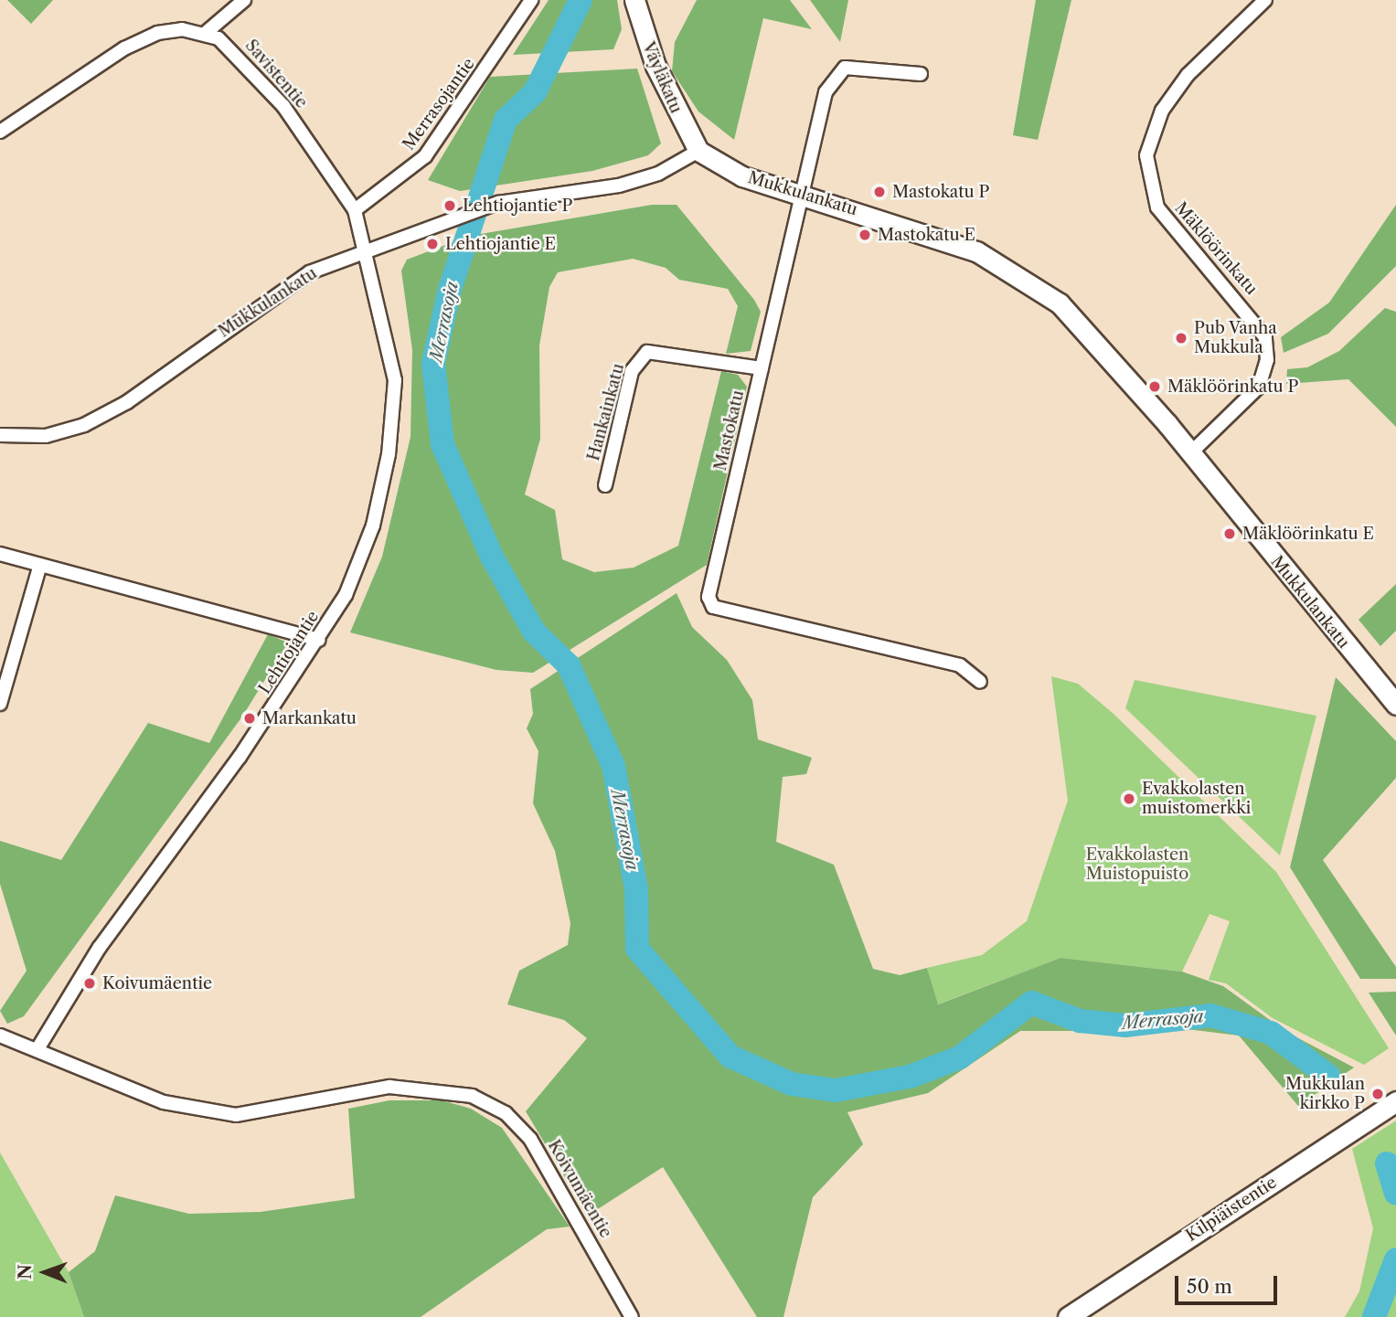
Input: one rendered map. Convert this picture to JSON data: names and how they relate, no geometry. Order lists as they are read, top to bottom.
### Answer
{
  "streets": {
    "street": [
      "Savistentie",
      "Väyläkatu",
      "Merrasojantie",
      "Mukkulankatu",
      "Mäklöörinkatu",
      "Hankainkatu",
      "Mastokatu",
      "Lehtiojantie",
      "Koivumäentie",
      "Kilpiäistentie"
    ]
  },
  "crossings": [
    ["Savistentie", "Merrasojantie"],
    ["Savistentie", "Mukkulankatu"],
    ["Savistentie", "Lehtiojantie"],
    ["Väyläkatu", "Mukkulankatu"],
    ["Mukkulankatu", "Mäklöörinkatu"],
    ["Mukkulankatu", "Mastokatu"],
    ["Mukkulankatu", "Lehtiojantie"],
    ["Hankainkatu", "Mastokatu"],
    ["Lehtiojantie", "Koivumäentie"]
  ],
  "water": ["Merrasoja"],
  "parks": ["Evakkolasten Muistopuisto"],
  "places": [
    "Mastokatu P",
    "Lehtiojantie P",
    "Mastokatu E",
    "Lehtiojantie E",
    "Pub Vanha Mukkula",
    "Mäklöörinkatu P",
    "Mäklöörinkatu E",
    "Markankatu",
    "Evakkolasten muistomerkki",
    "Koivumäentie",
    "Mukkulan kirkko P"
  ],
  "scale_bar": "50 m",
  "north": "left"
}
